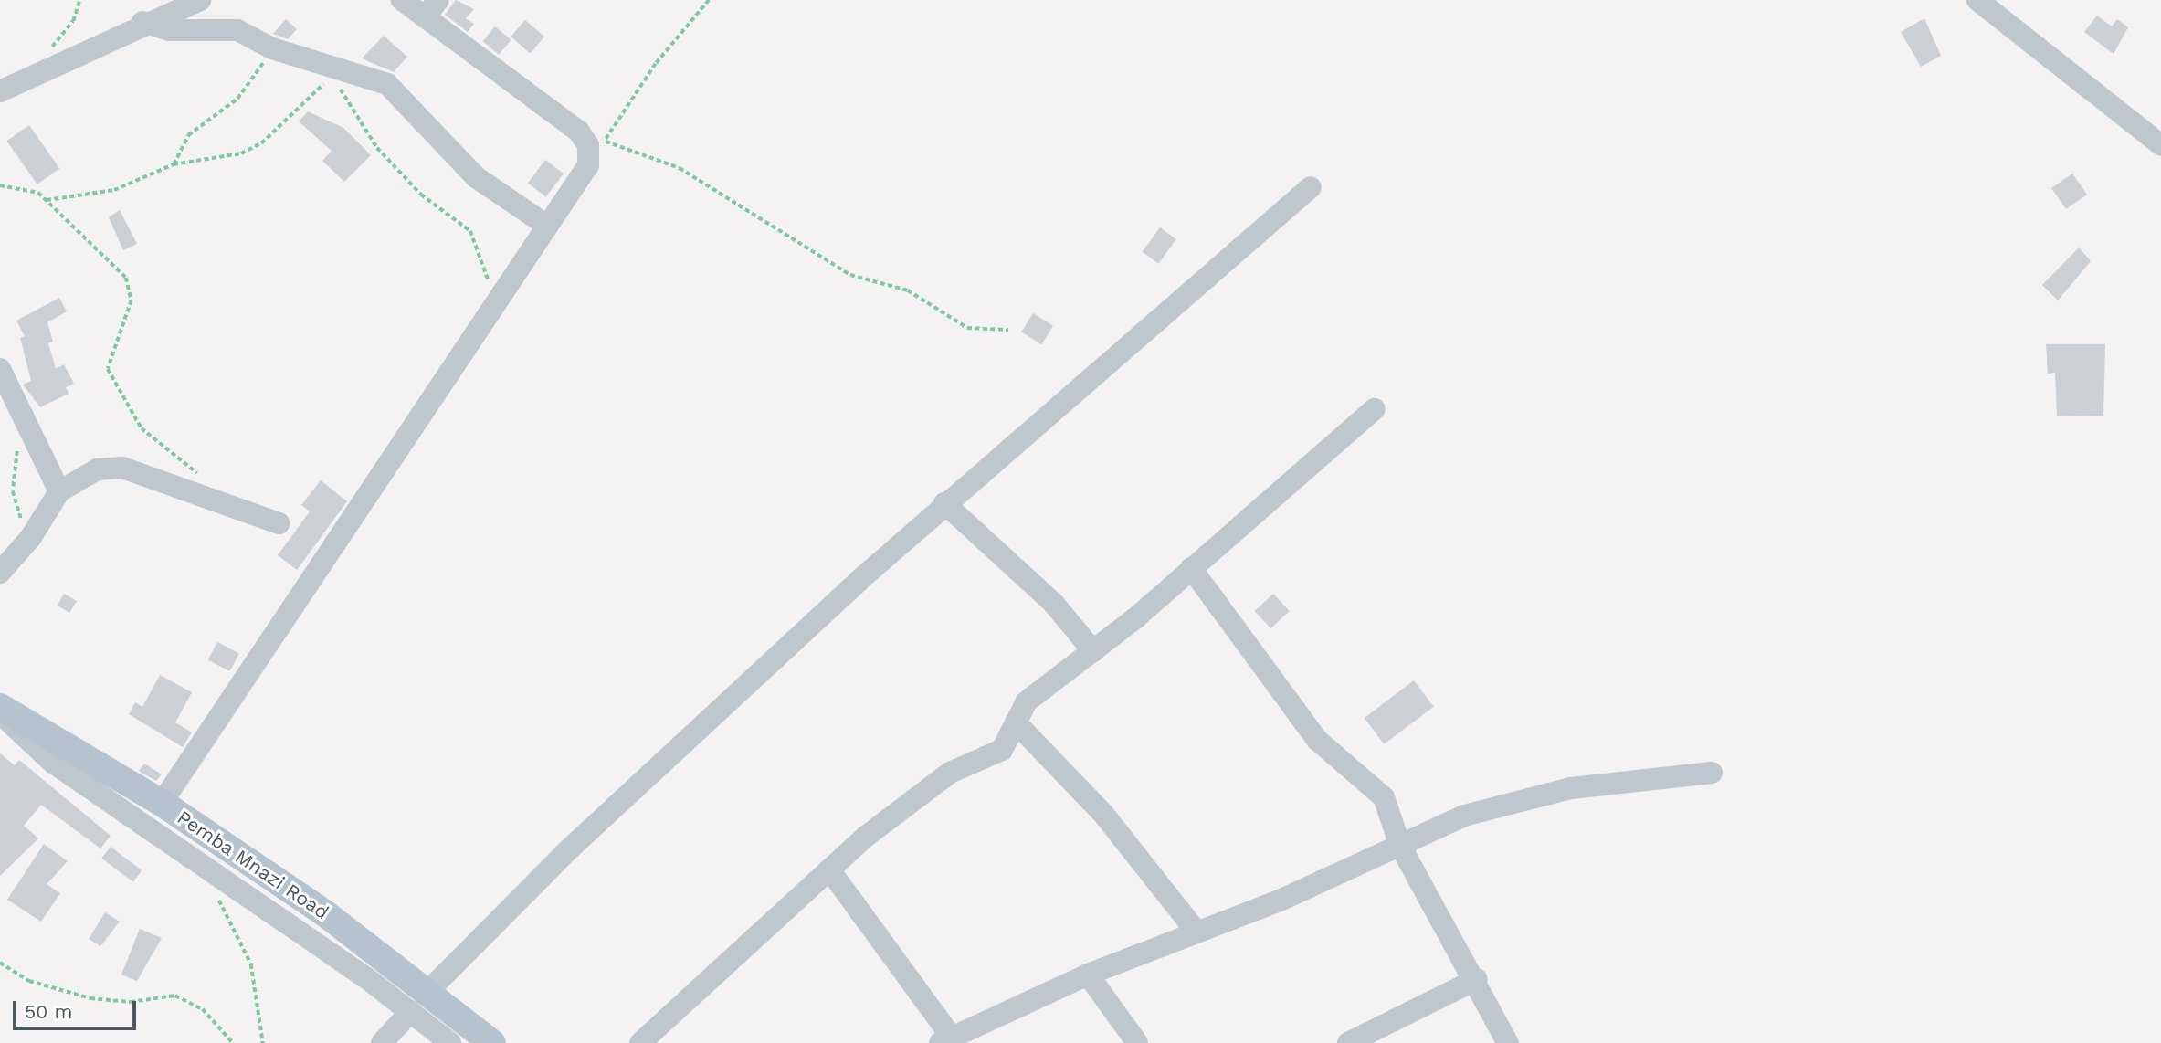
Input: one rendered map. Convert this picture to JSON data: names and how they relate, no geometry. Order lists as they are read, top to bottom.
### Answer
{
  "streets": {
    "main road": ["Pemba Mnazi Road"]
  },
  "scale_bar": "50 m"
}
